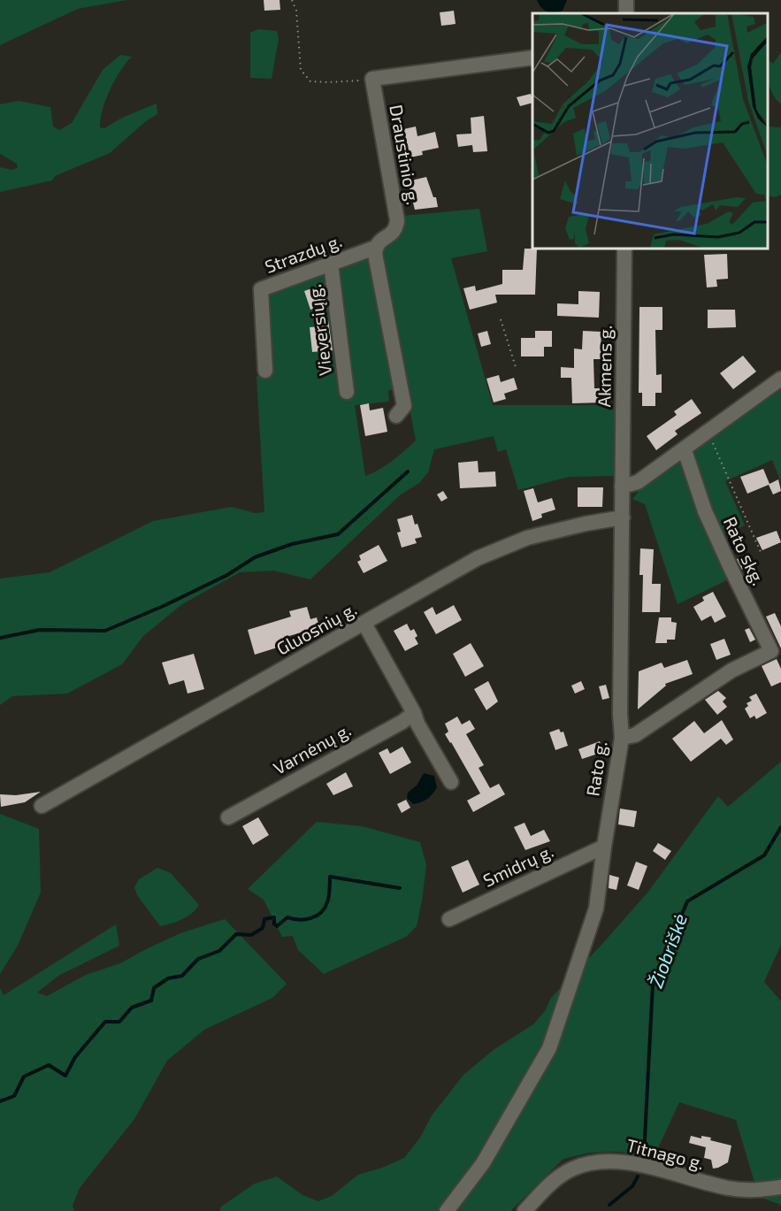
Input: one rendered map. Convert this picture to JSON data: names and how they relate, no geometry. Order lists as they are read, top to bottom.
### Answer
{
  "streets": {
    "street": [
      "Draustinio g.",
      "Strazdų g.",
      "Vieversių g.",
      "Akmens g.",
      "Rato skg.",
      "Gluosnių g.",
      "Varnėnų g.",
      "Rato g.",
      "Smidrų g.",
      "Titnago g."
    ]
  },
  "crossings": [
    ["Draustinio g.", "Strazdų g."],
    ["Strazdų g.", "Vieversių g."],
    ["Akmens g.", "Rato g."],
    ["Rato skg.", "Rato g."],
    ["Gluosnių g.", "Rato g."],
    ["Rato g.", "Smidrų g."]
  ],
  "water": ["Žiobriškė"]
}
